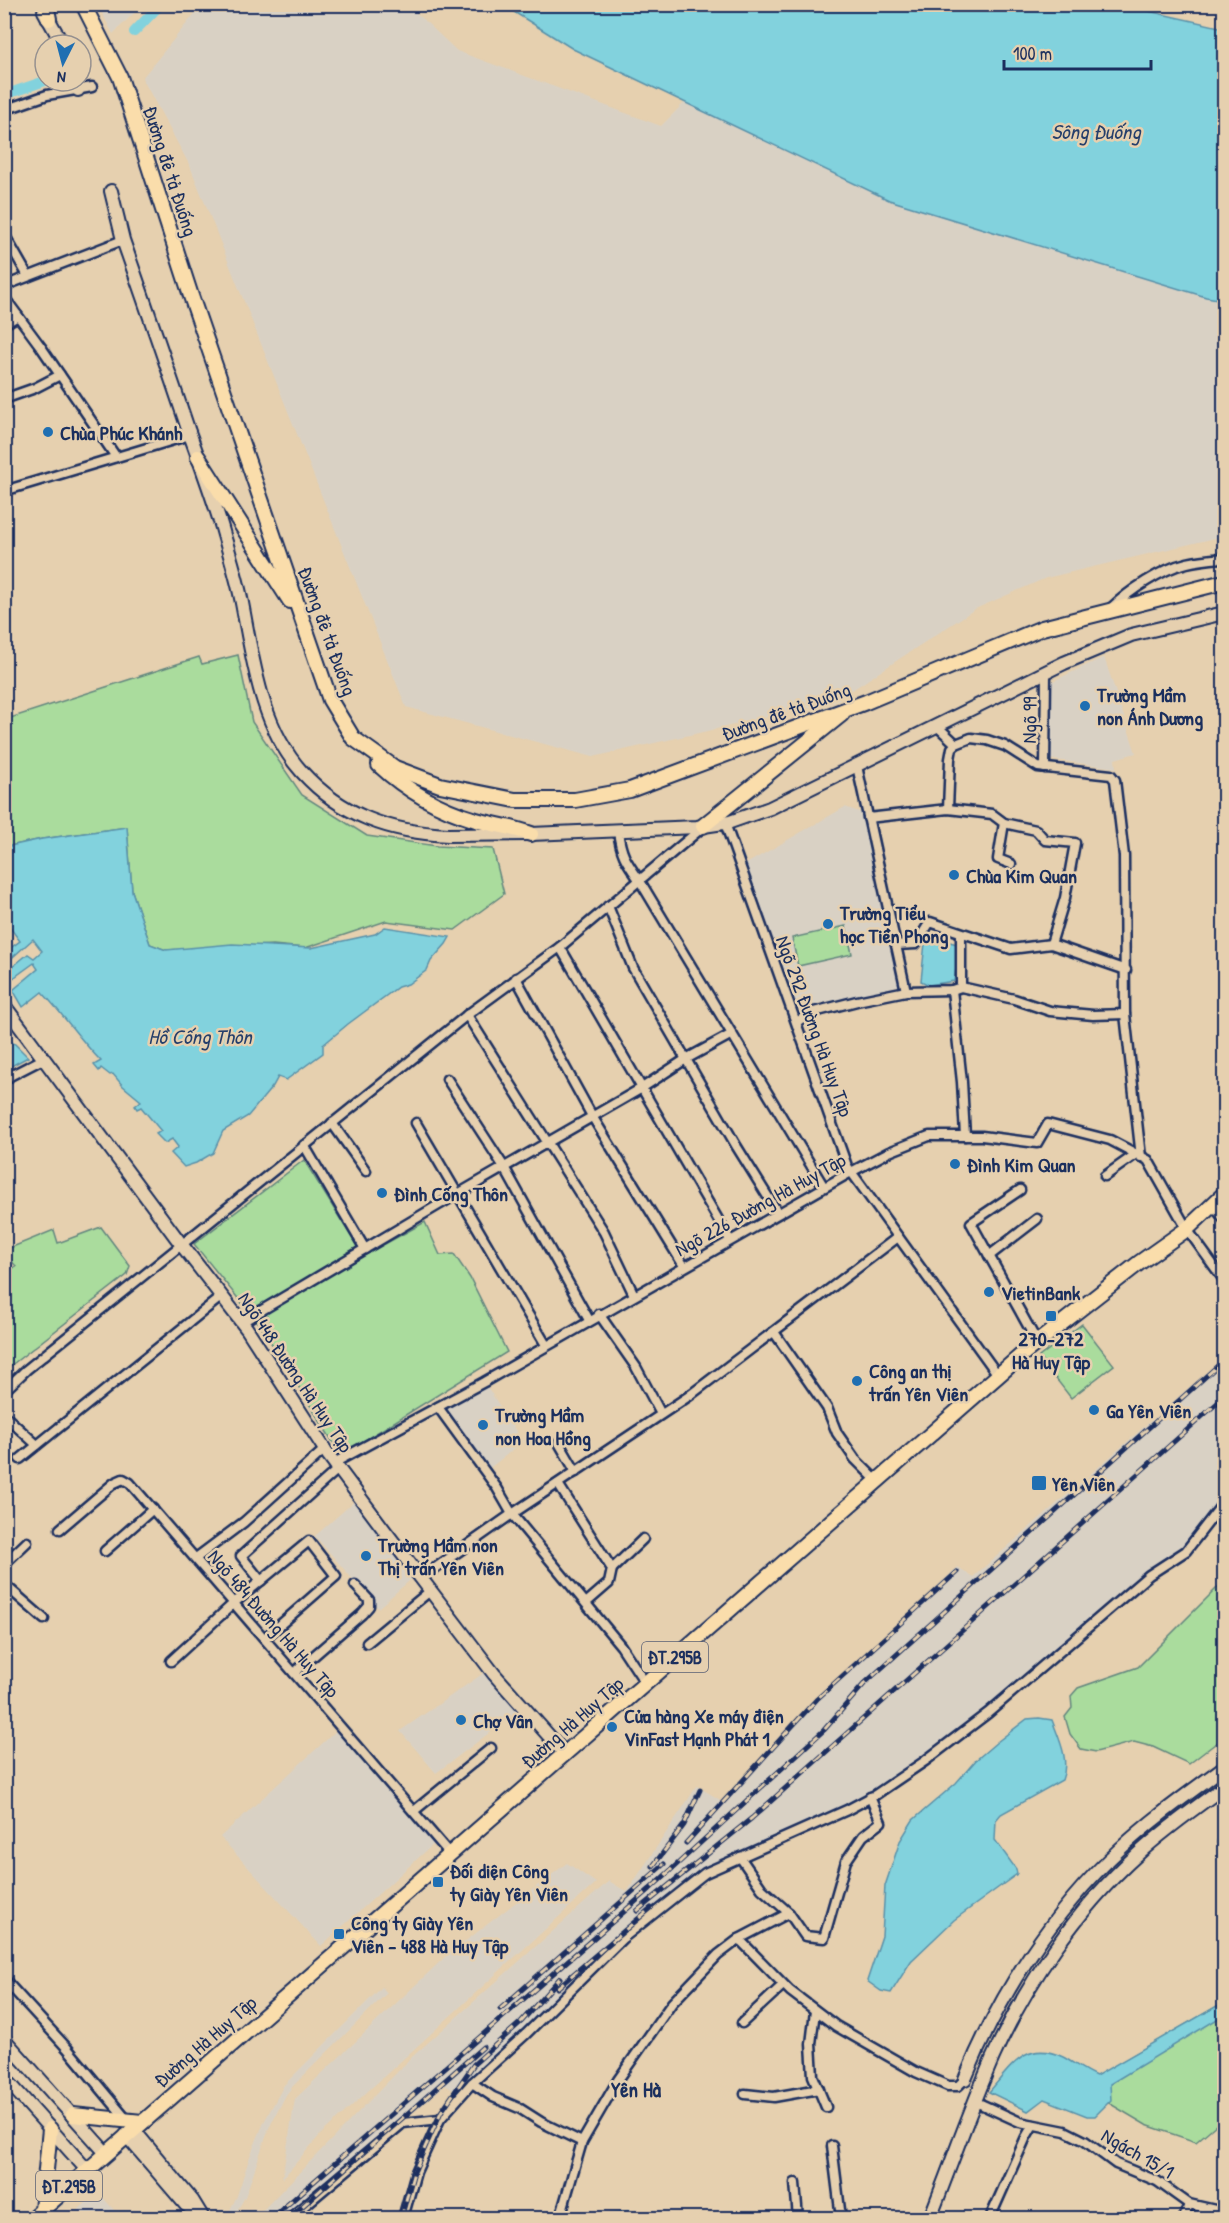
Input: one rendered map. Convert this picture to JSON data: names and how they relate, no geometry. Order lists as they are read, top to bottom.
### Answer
{
  "streets": {
    "main road": ["Đường đê tả Đuống", "ĐT.295B", "Đường Hà Huy Tập"],
    "street": [
      "Ngõ 99",
      "Ngõ 292 Đường Hà Huy Tập",
      "Ngõ 226 Đường Hà Huy Tập",
      "Ngõ 448 Đường Hà Huy Tập",
      "Ngõ 484 Đường Hà Huy Tập",
      "Ngách 15/1"
    ]
  },
  "crossings": [
    ["Ngõ 292 Đường Hà Huy Tập", "Ngõ 226 Đường Hà Huy Tập"],
    ["Ngõ 292 Đường Hà Huy Tập", "Đường Hà Huy Tập"],
    ["Ngõ 226 Đường Hà Huy Tập", "Ngõ 448 Đường Hà Huy Tập"],
    ["Ngõ 226 Đường Hà Huy Tập", "Đường Hà Huy Tập"],
    ["Ngõ 448 Đường Hà Huy Tập", "Đường Hà Huy Tập"],
    ["Ngõ 484 Đường Hà Huy Tập", "Đường Hà Huy Tập"]
  ],
  "districts": ["Yên Hà"],
  "water": ["Sông Đuống", "Hồ Cống Thôn"],
  "places": {
    "other": [
      "Chùa Phúc Khánh",
      "Trường Mầm non Ánh Dương",
      "Chùa Kim Quan",
      "Trường Tiểu học Tiền Phong",
      "Đình Kim Quan",
      "Đình Cống Thôn",
      "VietinBank",
      "Công an thị trấn Yên Viên",
      "Ga Yên Viên",
      "Trường Mầm non Hoa Hồng",
      "Trường Mầm non Thị trấn Yên Viên",
      "Chợ Vân",
      "Cửa hàng Xe máy điện VinFast Mạnh Phát 1"
    ],
    "transit": [
      "270-272 Hà Huy Tập",
      "Yên Viên",
      "Đối diện Công ty Giày Yên Viên",
      "Công ty Giày Yên Viên - 488 Hà Huy Tập"
    ]
  },
  "scale_bar": "100 m",
  "north": "bottom"
}
